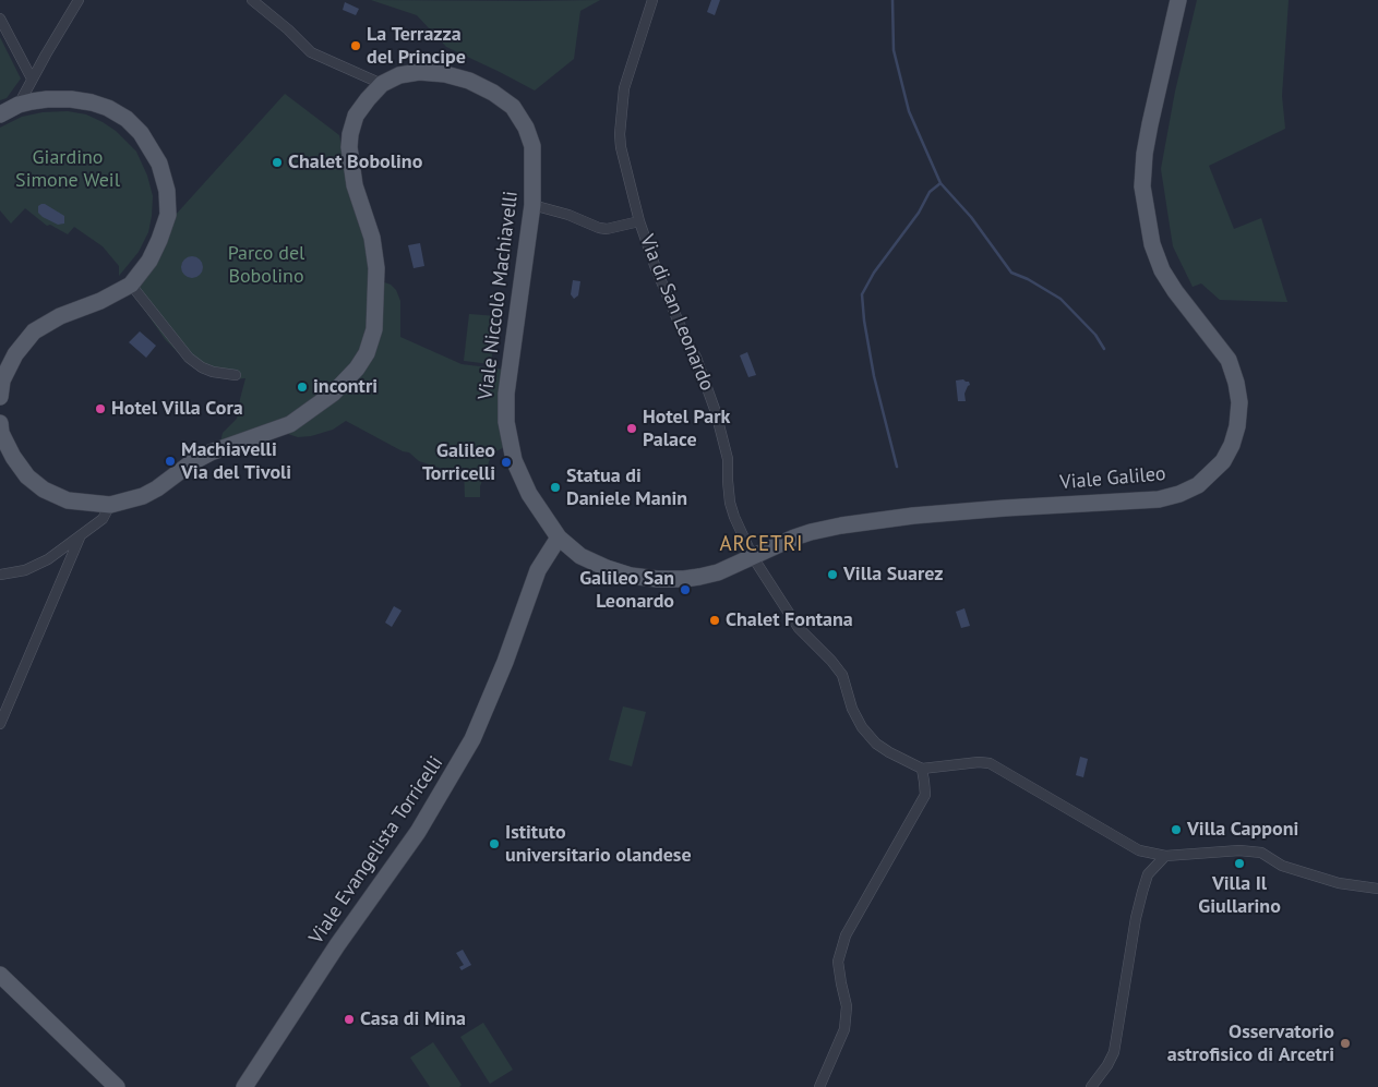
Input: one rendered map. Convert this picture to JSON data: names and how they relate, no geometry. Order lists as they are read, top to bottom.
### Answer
{
  "streets": {
    "main road": ["Viale Niccolò Machiavelli", "Viale Galileo", "Viale Evangelista Torricelli"],
    "street": ["Via di San Leonardo"]
  },
  "crossings": [
    ["Viale Niccolò Machiavelli", "Viale Galileo"],
    ["Viale Niccolò Machiavelli", "Viale Evangelista Torricelli"],
    ["Via di San Leonardo", "Viale Galileo"],
    ["Viale Galileo", "Viale Evangelista Torricelli"]
  ],
  "districts": ["ARCETRI"],
  "parks": ["Giardino Simone Weil", "Parco del Bobolino"],
  "places": [
    "La Terrazza del Principe",
    "Chalet Bobolino",
    "incontri",
    "Hotel Villa Cora",
    "Hotel Park Palace",
    "Machiavelli Via del Tivoli",
    "Galileo Torricelli",
    "Statua di Daniele Manin",
    "Villa Suarez",
    "Galileo San Leonardo",
    "Chalet Fontana",
    "Villa Capponi",
    "Istituto universitario olandese",
    "Villa Il Giullarino",
    "Casa di Mina",
    "Osservatorio astrofisico di Arcetri"
  ]
}
